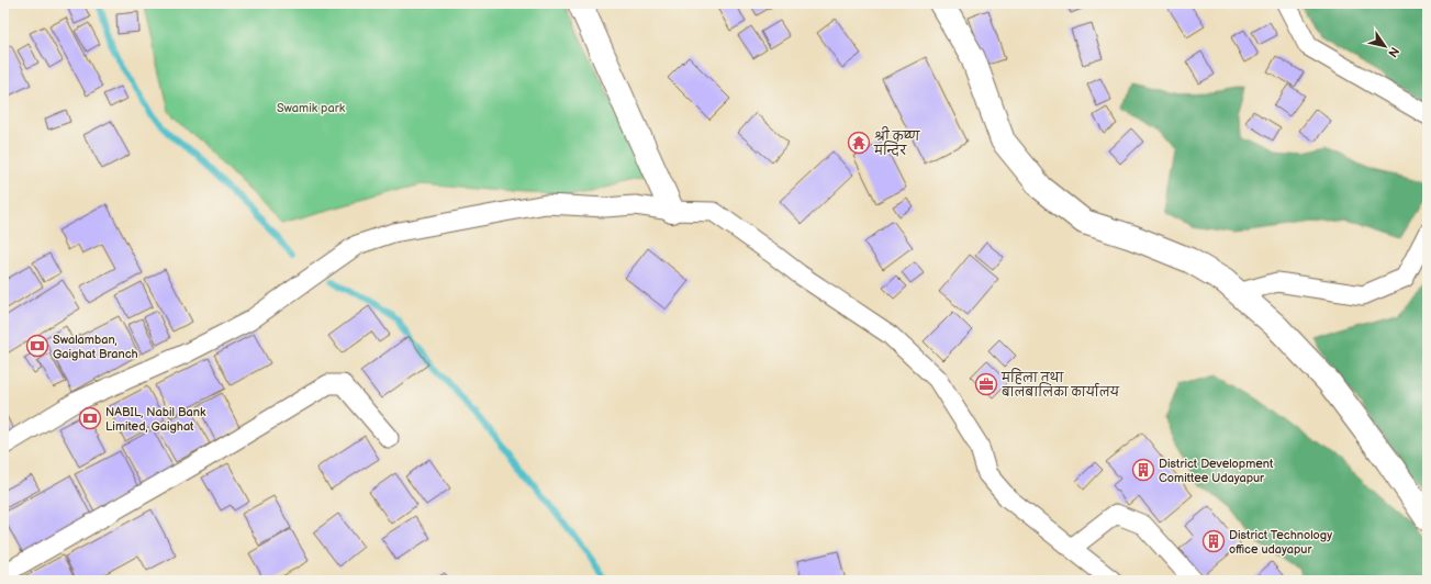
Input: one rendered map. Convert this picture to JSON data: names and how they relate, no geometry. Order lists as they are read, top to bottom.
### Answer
{
  "parks": ["Swamik park"],
  "places": {
    "temple": ["श्री कृष्ण मन्दिर"],
    "bank": ["Swalamban, Gaighat Branch", "NABIL, Nabil Bank Limited, Gaighat"],
    "office": ["महिला तथा बालबालिका कार्यालय"],
    "building": ["District Development Comittee Udayapur", "District Technology office udayapur"]
  },
  "north": "bottom right"
}
